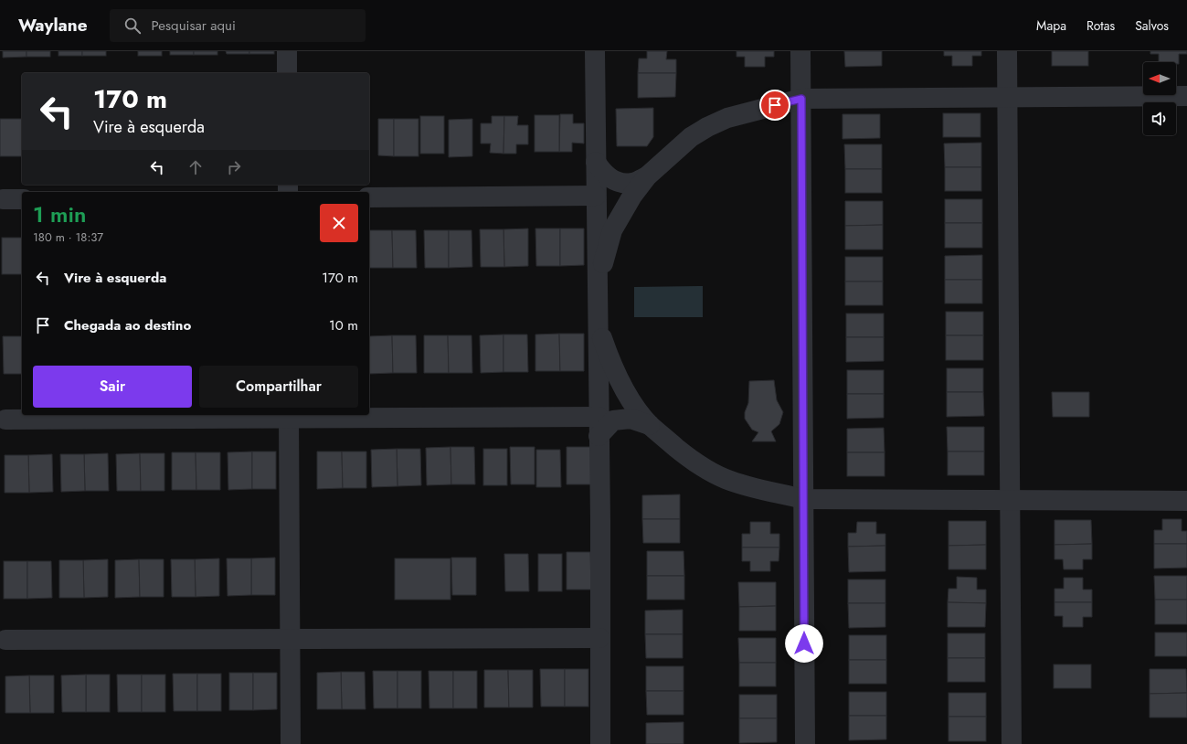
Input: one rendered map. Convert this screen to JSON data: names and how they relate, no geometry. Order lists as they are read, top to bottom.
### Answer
{
  "north": "left",
  "page": {
    "header": "Waylane",
    "search": "Pesquisar aqui",
    "nav": ["Mapa", "Rotas", "Salvos"],
    "turn": ["170 m", "Vire à esquerda"],
    "heading": ["1 min", "180 m · 18:37"],
    "list": [
      {
        "name": "Vire à esquerda",
        "value": "170 m"
      },
      {
        "name": "Chegada ao destino",
        "value": "10 m"
      }
    ],
    "buttons": ["Sair", "Compartilhar"]
  }
}
